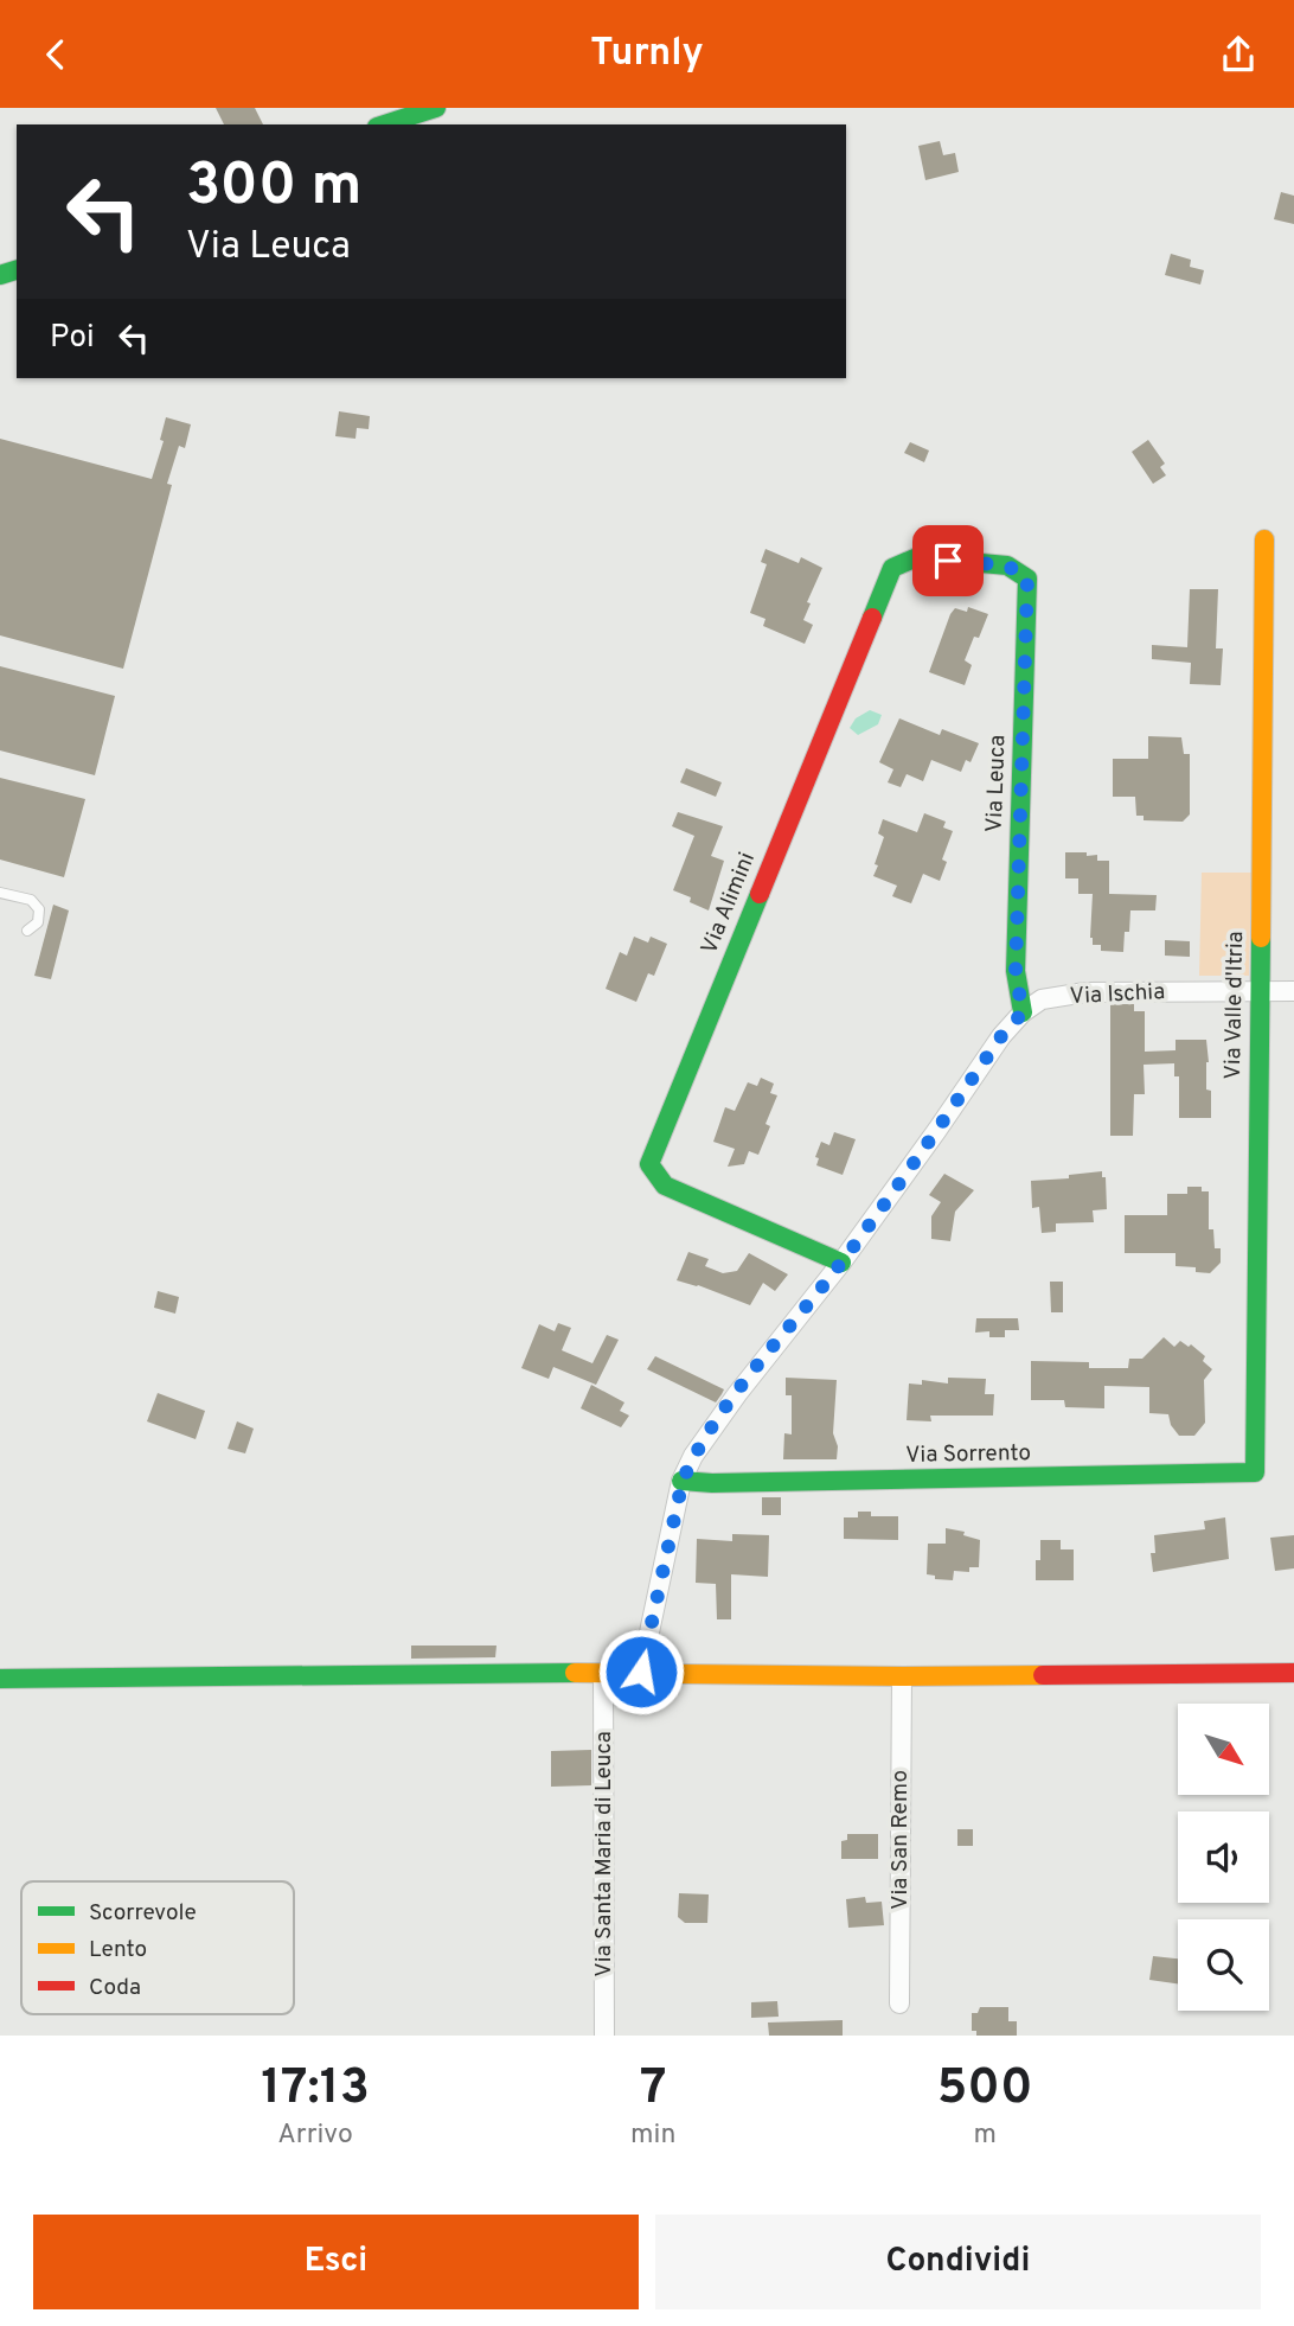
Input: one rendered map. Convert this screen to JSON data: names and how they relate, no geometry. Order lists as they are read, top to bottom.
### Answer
{
  "streets": {
    "street": [
      "Via Leuca",
      "Via Alimini",
      "Via Ischia",
      "Via Valle d'Itria",
      "Via Sorrento",
      "Via San Remo",
      "Via Santa Maria di Leuca"
    ]
  },
  "crossings": [
    ["Via Leuca", "Via Alimini"],
    ["Via Leuca", "Via Ischia"],
    ["Via Alimini", "Via Ischia"],
    ["Via Ischia", "Via Valle d'Itria"],
    ["Via Ischia", "Via Sorrento"],
    ["Via Valle d'Itria", "Via Sorrento"]
  ],
  "legend": ["Scorrevole", "Lento", "Coda"],
  "north": "bottom right",
  "page": {
    "header": "Turnly",
    "turn": ["300 m", "Via Leuca"],
    "then": "Poi",
    "eta": [
      "17:13",
      "Arrivo",
      "7",
      "min",
      "500",
      "m"
    ],
    "buttons": ["Esci", "Condividi"]
  }
}
